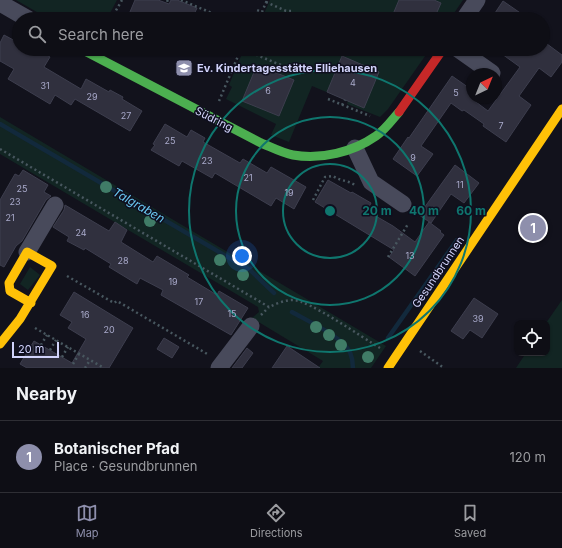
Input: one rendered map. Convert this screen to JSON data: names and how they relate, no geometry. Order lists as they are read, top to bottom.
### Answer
{
  "streets": {
    "street": ["Südring", "Gesundbrunnen"]
  },
  "water": ["Talgraben"],
  "places": {
    "school or university": ["Ev. Kindertagesstätte Elliehausen"]
  },
  "house_numbers": [
    "4",
    "31",
    "6",
    "5",
    "29",
    "27",
    "7",
    "25",
    "9",
    "23",
    "21",
    "11",
    "25",
    "19",
    "23",
    "21",
    "24",
    "13",
    "28",
    "19",
    "17",
    "15",
    "16",
    "39",
    "20"
  ],
  "scale_bar": "20 m",
  "north": "top right",
  "page": {
    "search": "Search here",
    "pins": "1",
    "scale": "20 m",
    "heading": "Nearby",
    "list": [
      {
        "mark": "1",
        "name": "Botanischer Pfad",
        "note": "Place · Gesundbrunnen",
        "value": "120 m"
      }
    ],
    "nav": ["Map", "Directions", "Saved"]
  },
  "rings": ["20 m", "40 m", "60 m"]
}
